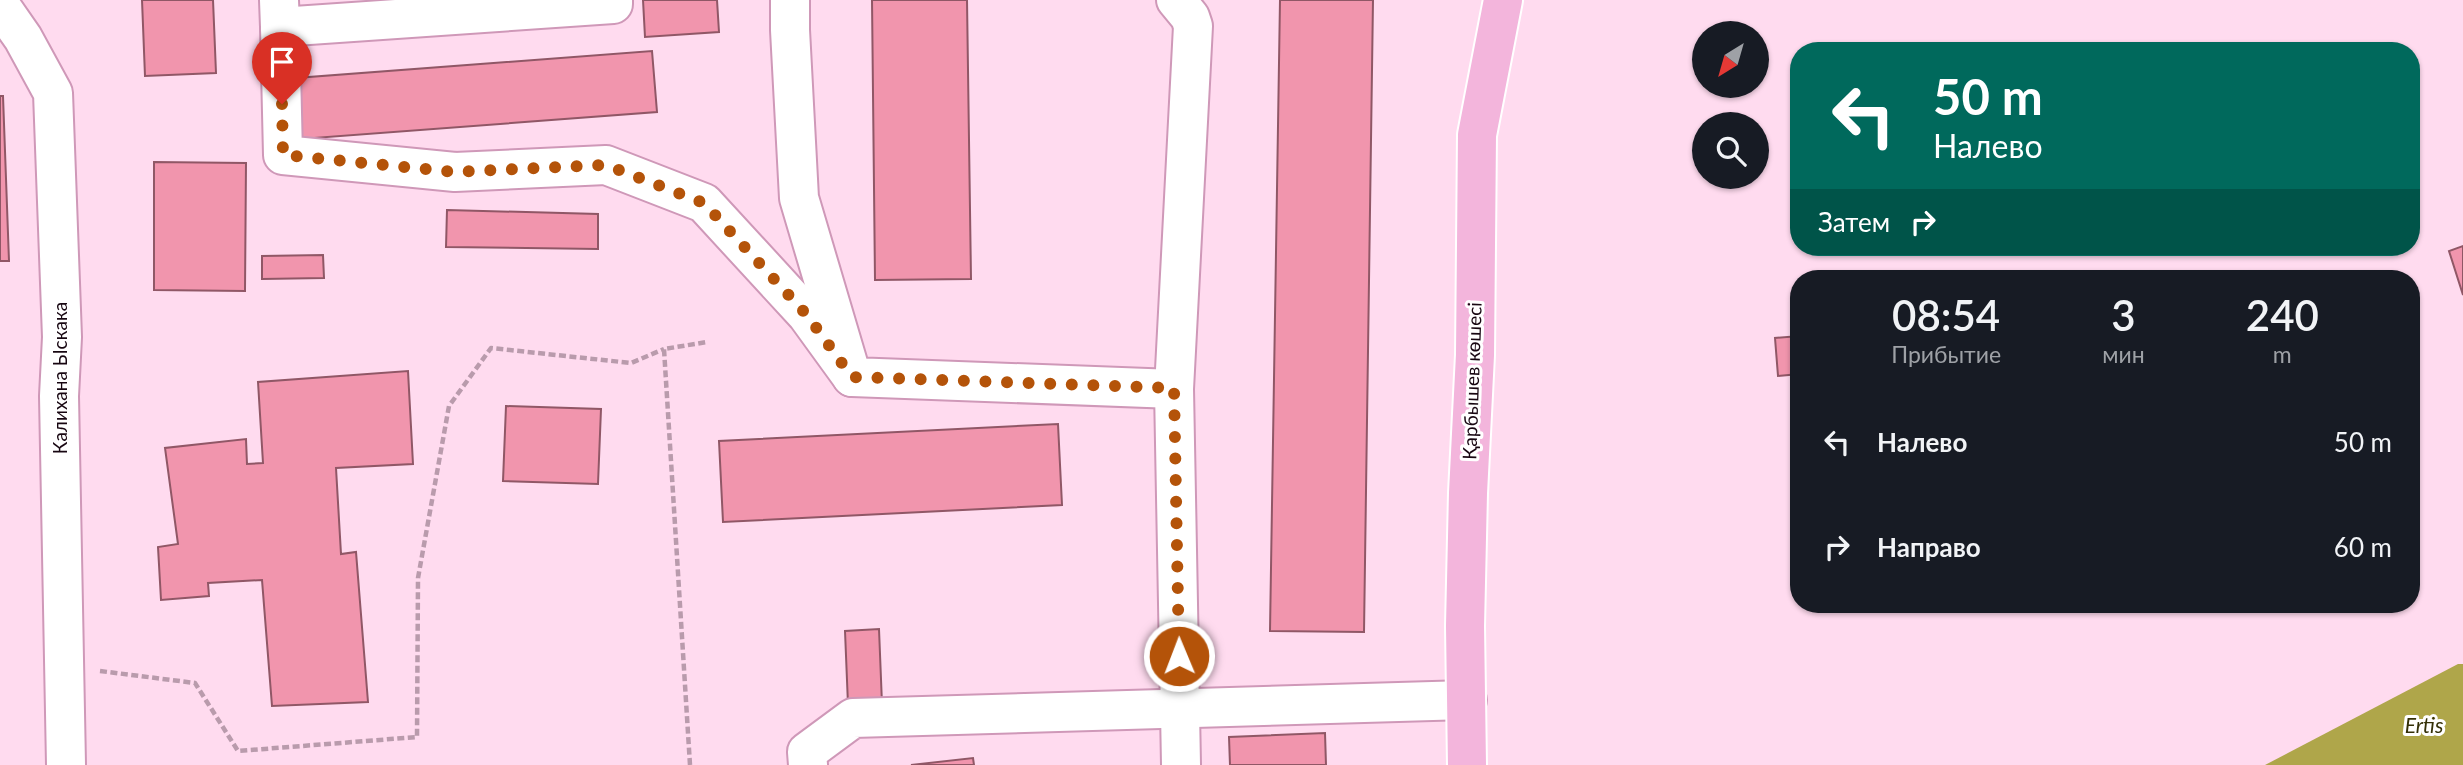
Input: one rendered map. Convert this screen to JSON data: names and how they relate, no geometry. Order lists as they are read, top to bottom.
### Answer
{
  "streets": {
    "main road": ["Қарбышев көшесі"],
    "street": ["Калихана Ыскака"]
  },
  "water": ["Ertis"],
  "north": "bottom left",
  "page": {
    "turn": ["50 m", "Налево"],
    "then": "Затем",
    "eta": [
      "08:54",
      "Прибытие",
      "3",
      "мин",
      "240",
      "m"
    ],
    "list": [
      {
        "name": "Налево",
        "value": "50 m"
      },
      {
        "name": "Направо",
        "value": "60 m"
      }
    ]
  }
}
